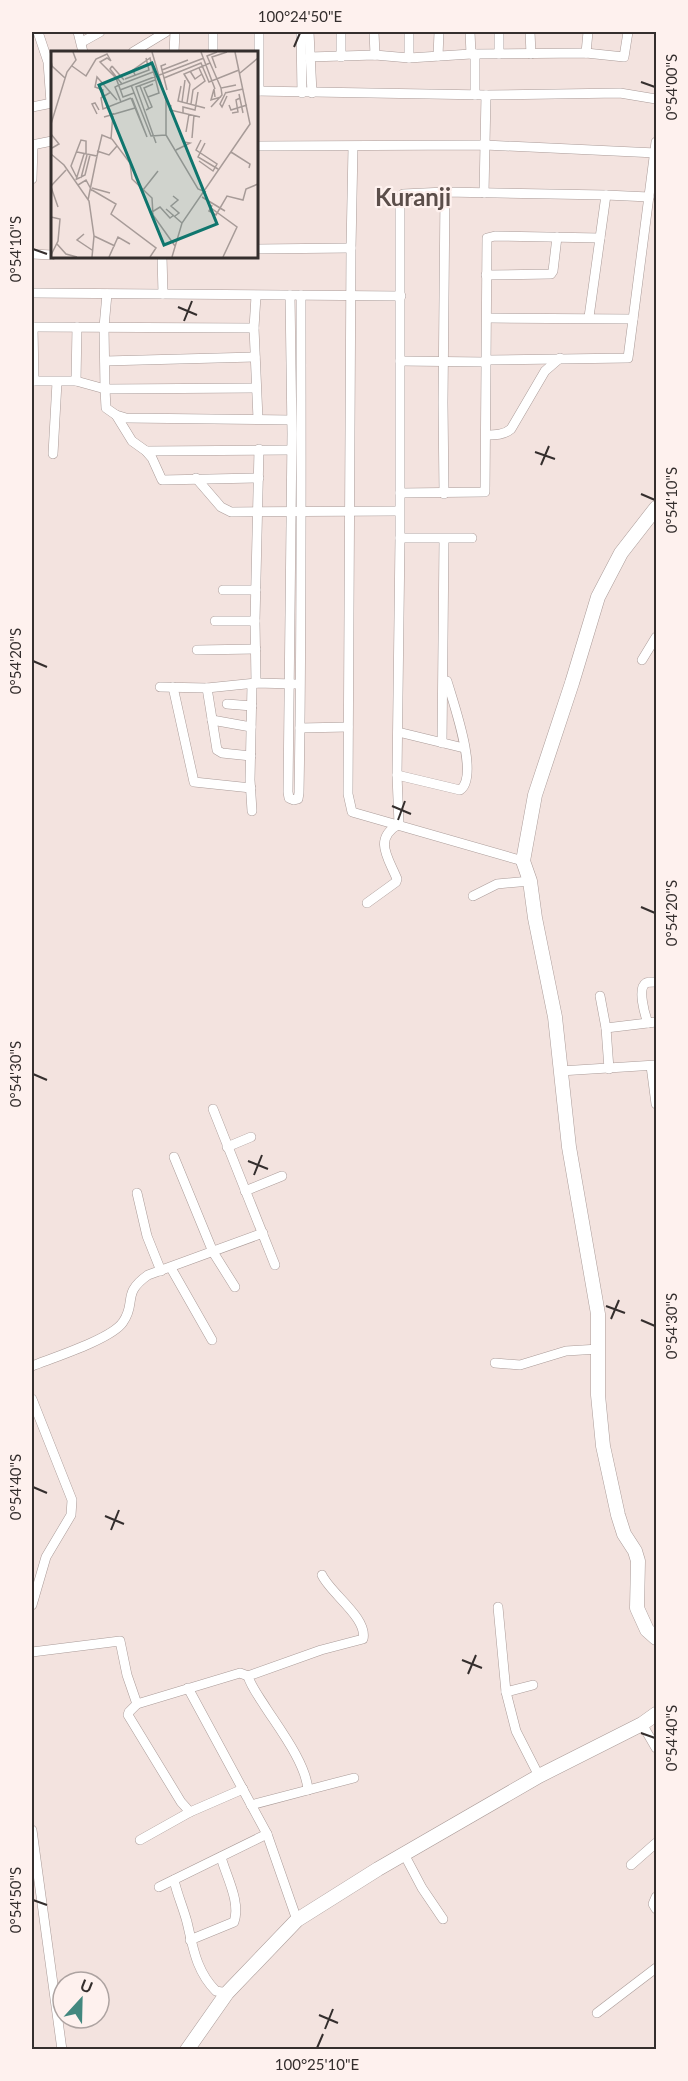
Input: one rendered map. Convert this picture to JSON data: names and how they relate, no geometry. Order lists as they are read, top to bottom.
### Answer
{
  "districts": ["Kuranji"],
  "north": "top",
  "coordinates": [
    "100°24'50\"E",
    "0°54'00\"S",
    "0°54'10\"S",
    "0°54'20\"S",
    "0°54'30\"S",
    "0°54'40\"S",
    "0°54'50\"S",
    "100°25'10\"E"
  ]
}
